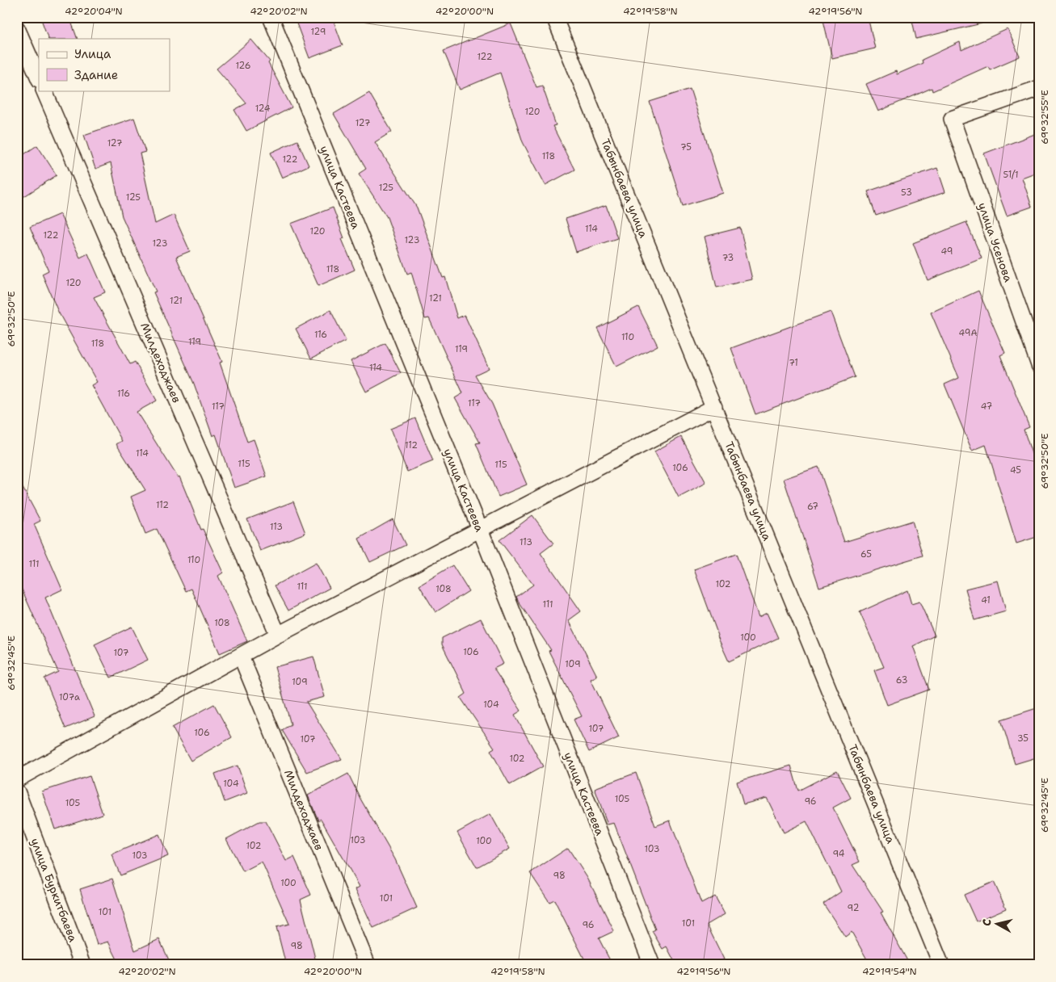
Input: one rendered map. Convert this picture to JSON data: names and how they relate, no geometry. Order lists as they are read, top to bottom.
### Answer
{
  "streets": {
    "street": [
      "улица Кастеева",
      "Табынбаева улица",
      "улица Усенова",
      "Милдеходжаев",
      "улица Буркитбаева"
    ]
  },
  "house_numbers": [
    "129",
    "122",
    "126",
    "124",
    "120",
    "127",
    "127",
    "75",
    "118",
    "122",
    "51/1",
    "125",
    "53",
    "125",
    "114",
    "120",
    "122",
    "123",
    "123",
    "49",
    "73",
    "118",
    "120",
    "121",
    "121",
    "49А",
    "116",
    "110",
    "119",
    "118",
    "119",
    "71",
    "114",
    "116",
    "117",
    "117",
    "47",
    "112",
    "114",
    "115",
    "115",
    "106",
    "45",
    "112",
    "67",
    "113",
    "113",
    "65",
    "110",
    "111",
    "102",
    "111",
    "108",
    "41",
    "111",
    "108",
    "100",
    "106",
    "107",
    "109",
    "63",
    "109",
    "107а",
    "104",
    "107",
    "106",
    "35",
    "107",
    "102",
    "104",
    "105",
    "96",
    "105",
    "103",
    "100",
    "102",
    "103",
    "94",
    "103",
    "98",
    "100",
    "101",
    "92",
    "101",
    "101",
    "96",
    "98"
  ],
  "legend": ["Улица", "Здание"],
  "north": "left",
  "coordinates": [
    "42°20'04\"N",
    "42°20'02\"N",
    "42°20'00\"N",
    "42°19'58\"N",
    "42°19'56\"N",
    "69°32'55\"E",
    "69°32'50\"E",
    "69°32'45\"E",
    "42°19'54\"N"
  ]
}
